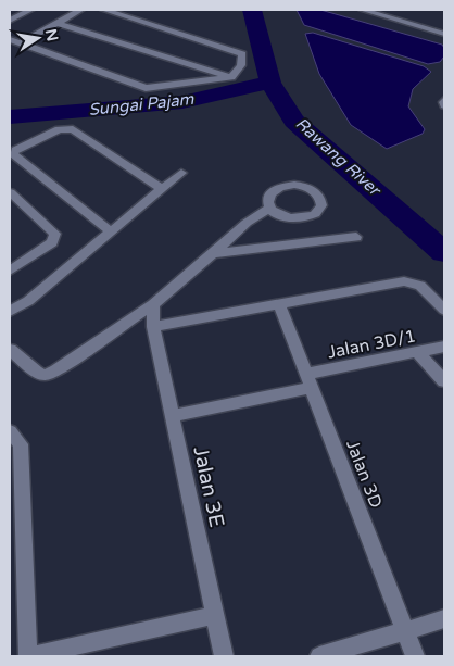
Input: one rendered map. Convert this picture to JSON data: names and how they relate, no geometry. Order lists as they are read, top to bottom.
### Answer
{
  "streets": {
    "street": ["Jalan 3D/1", "Jalan 3D", "Jalan 3E"]
  },
  "crossings": [
    ["Jalan 3D/1", "Jalan 3D"],
    ["Jalan 3D/1", "Jalan 3E"]
  ],
  "water": ["Sungai Pajam", "Rawang River"],
  "north": "right"
}
